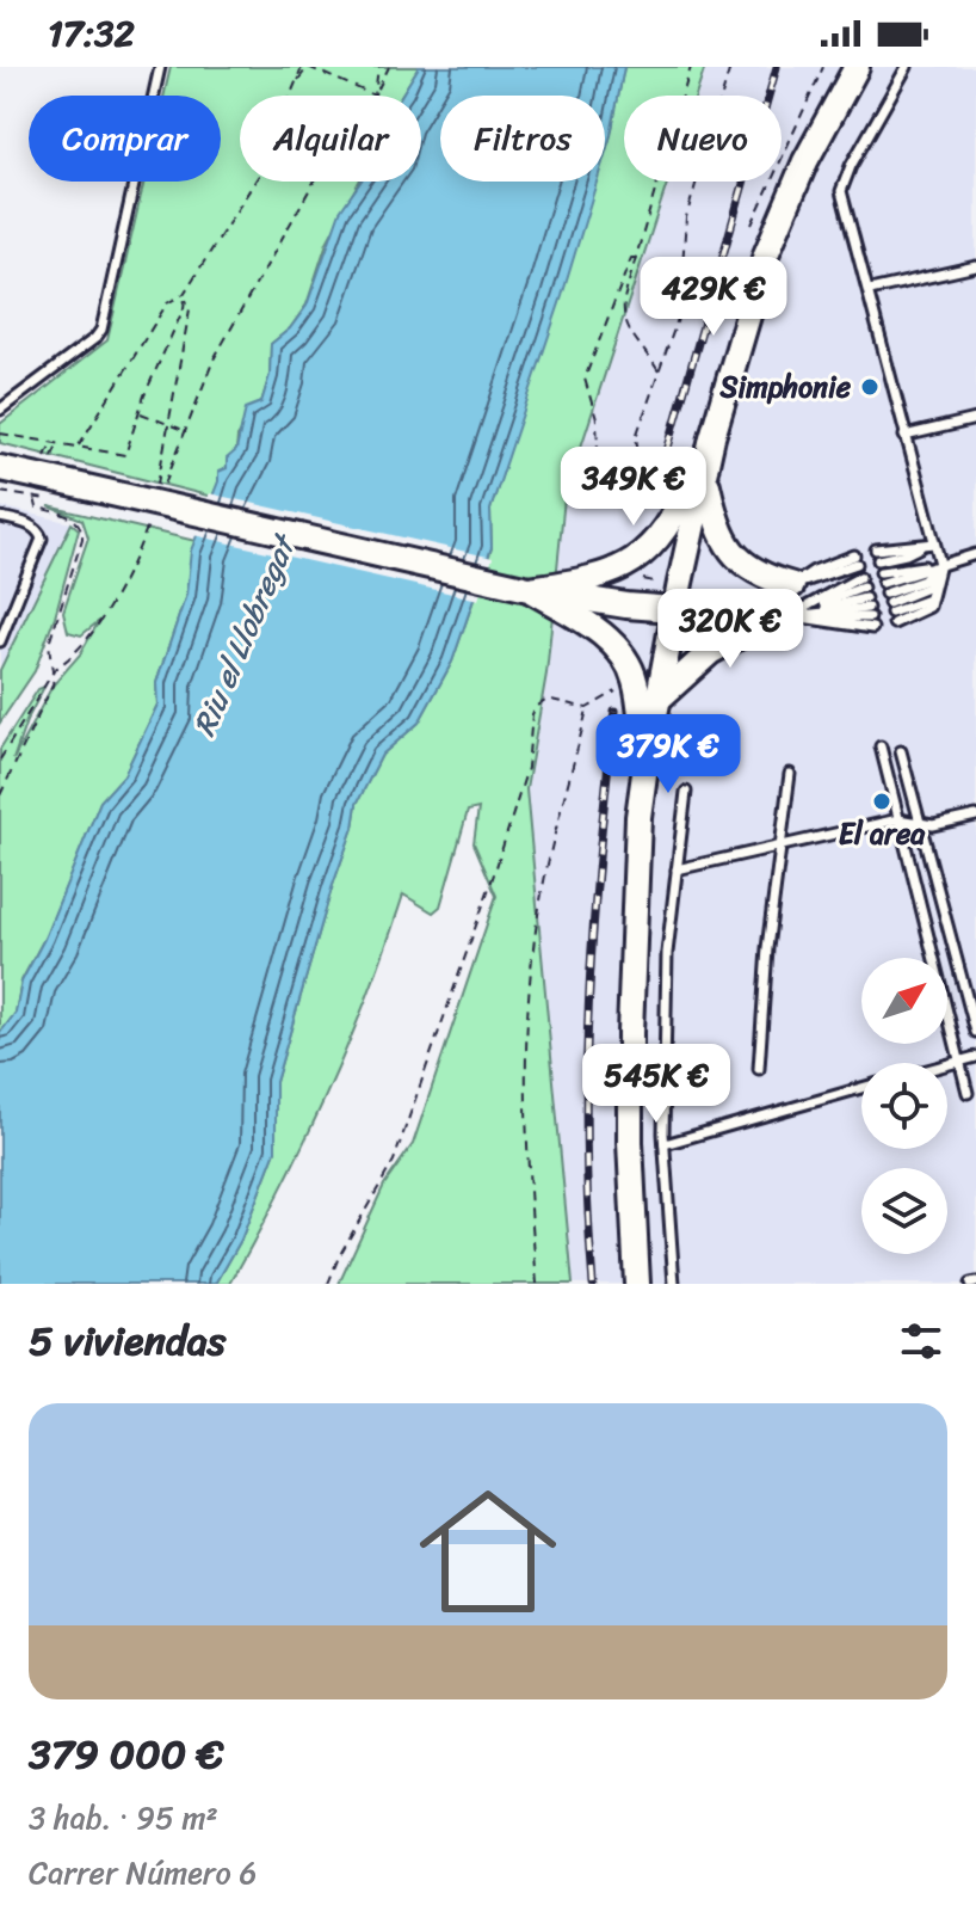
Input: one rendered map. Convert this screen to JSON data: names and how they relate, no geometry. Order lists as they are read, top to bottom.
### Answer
{
  "water": ["Riu el Llobregat"],
  "places": ["Simphonie", "El area"],
  "north": "top right",
  "page": {
    "status": "17:32",
    "chip": [
      "Comprar",
      "Alquilar",
      "Filtros",
      "Nuevo"
    ],
    "price": [
      "429K €",
      "349K €",
      "320K €",
      "379K €",
      "545K €"
    ],
    "heading": "5 viviendas",
    "list": [
      {
        "name": "379 000 €",
        "note": "3 hab. · 95 m² · Carrer Número 6"
      }
    ]
  }
}
